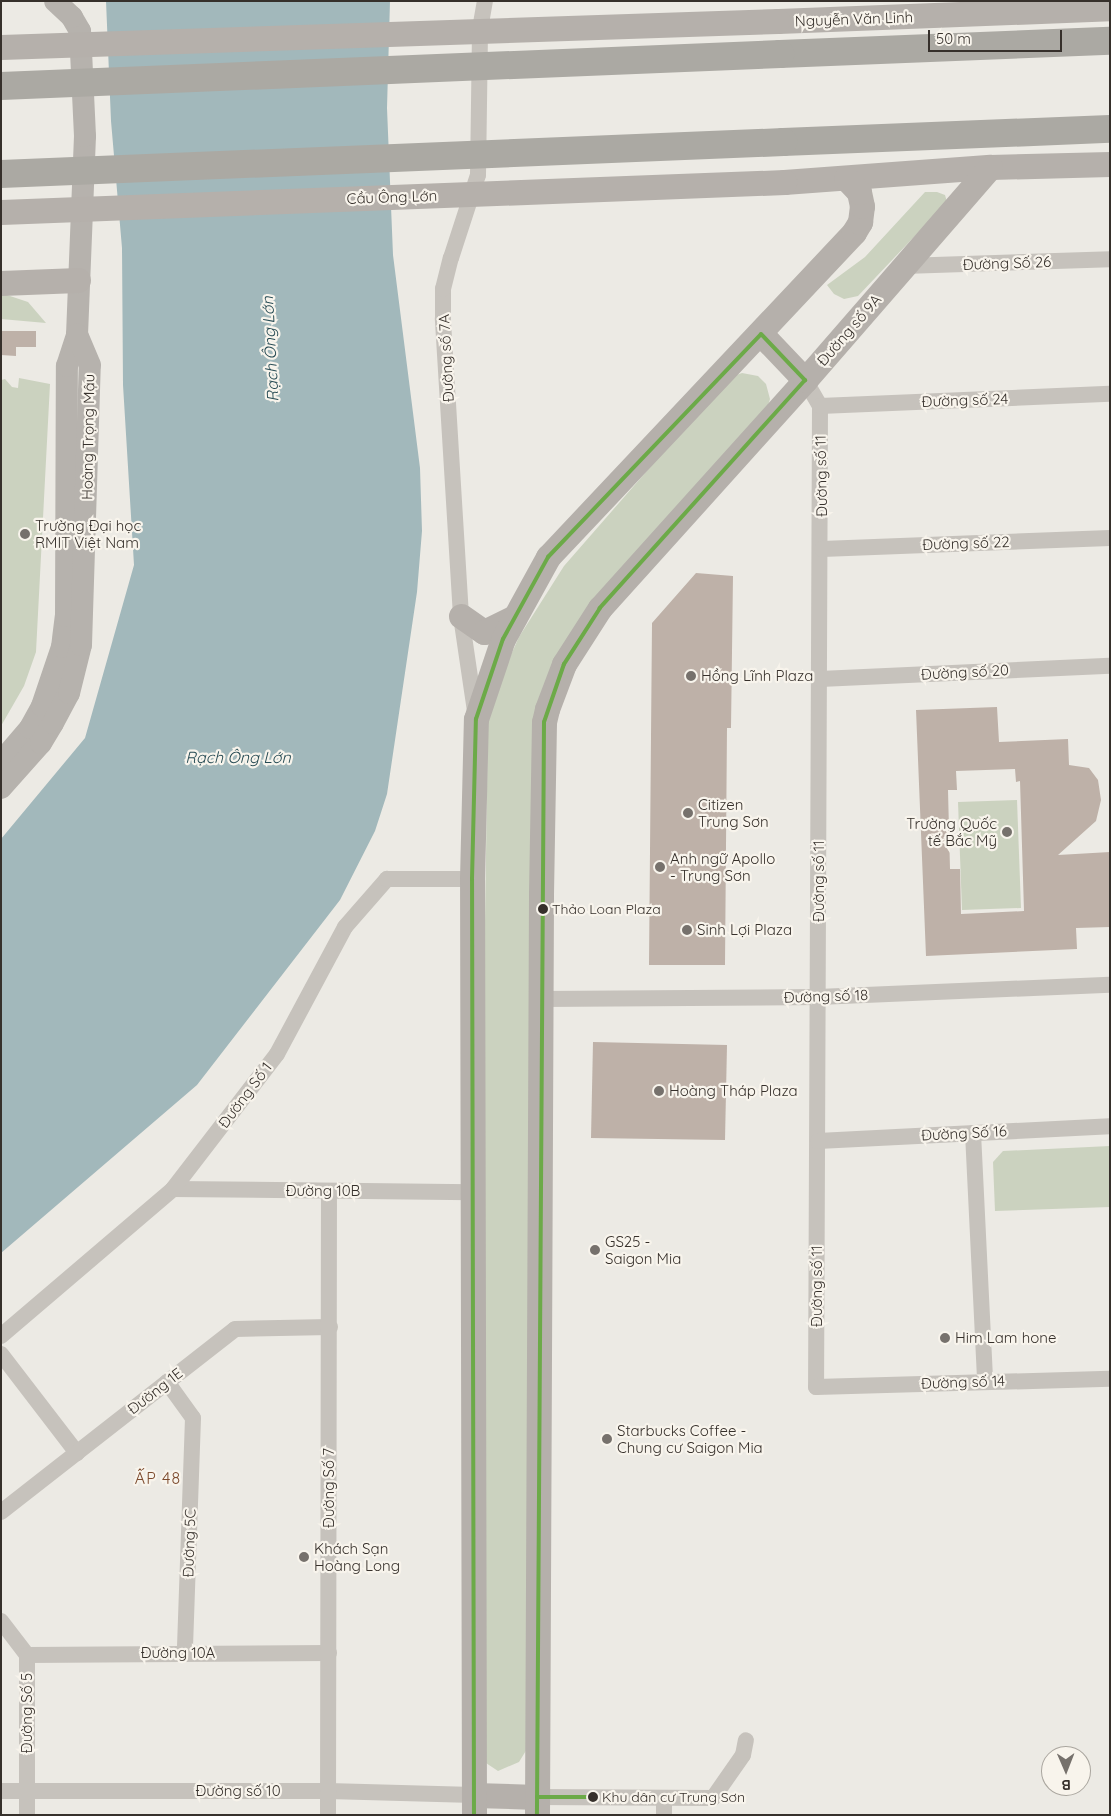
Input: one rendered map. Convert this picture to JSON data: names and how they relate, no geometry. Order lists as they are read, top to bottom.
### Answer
{
  "streets": {
    "main road": [
      "Nguyễn Văn Linh",
      "Cầu Ông Lớn",
      "Đường số 9A",
      "Hoàng Trọng Mậu"
    ],
    "street": [
      "Đường Số 26",
      "Đường số 7A",
      "Đường số 24",
      "Đường số 11",
      "Đường số 22",
      "Đường số 20",
      "Đường số 18",
      "Đường Số 1",
      "Đường Số 16",
      "Đường 10B",
      "Đường số 14",
      "Đường 1E",
      "Đường Số 7",
      "Đường 5C",
      "Đường 10A",
      "Đường Số 5",
      "Đường số 10"
    ]
  },
  "crossings": [
    ["Đường Số 26", "Đường số 9A"],
    ["Đường số 9A", "Đường số 11"],
    ["Đường số 9A", "Đường số 18"],
    ["Đường số 24", "Đường số 11"],
    ["Đường số 11", "Đường số 22"],
    ["Đường số 11", "Đường số 20"],
    ["Đường số 11", "Đường số 18"],
    ["Đường số 11", "Đường Số 16"],
    ["Đường số 11", "Đường số 14"],
    ["Đường Số 1", "Đường 10B"],
    ["Đường 10B", "Đường Số 7"],
    ["Đường 1E", "Đường Số 7"],
    ["Đường 1E", "Đường 5C"],
    ["Đường Số 7", "Đường 10A"],
    ["Đường Số 7", "Đường số 10"],
    ["Đường 5C", "Đường 10A"],
    ["Đường 10A", "Đường Số 5"],
    ["Đường Số 5", "Đường số 10"]
  ],
  "districts": ["ẤP 48"],
  "water": ["Rạch Ông Lớn"],
  "places": [
    "Trường Đại học RMIT Việt Nam",
    "Hồng Lĩnh Plaza",
    "Citizen Trung Sơn",
    "Trường Quốc tế Bắc Mỹ",
    "Anh ngữ Apollo - Trung Sơn",
    "Thảo Loan Plaza",
    "Sinh Lợi Plaza",
    "Hoàng Tháp Plaza",
    "GS25 - Saigon Mia",
    "Him Lam hone",
    "Starbucks Coffee - Chung cư Saigon Mia",
    "Khách Sạn Hoàng Long",
    "Khu dân cư Trung Sơn"
  ],
  "scale_bar": "50 m",
  "north": "bottom"
}
